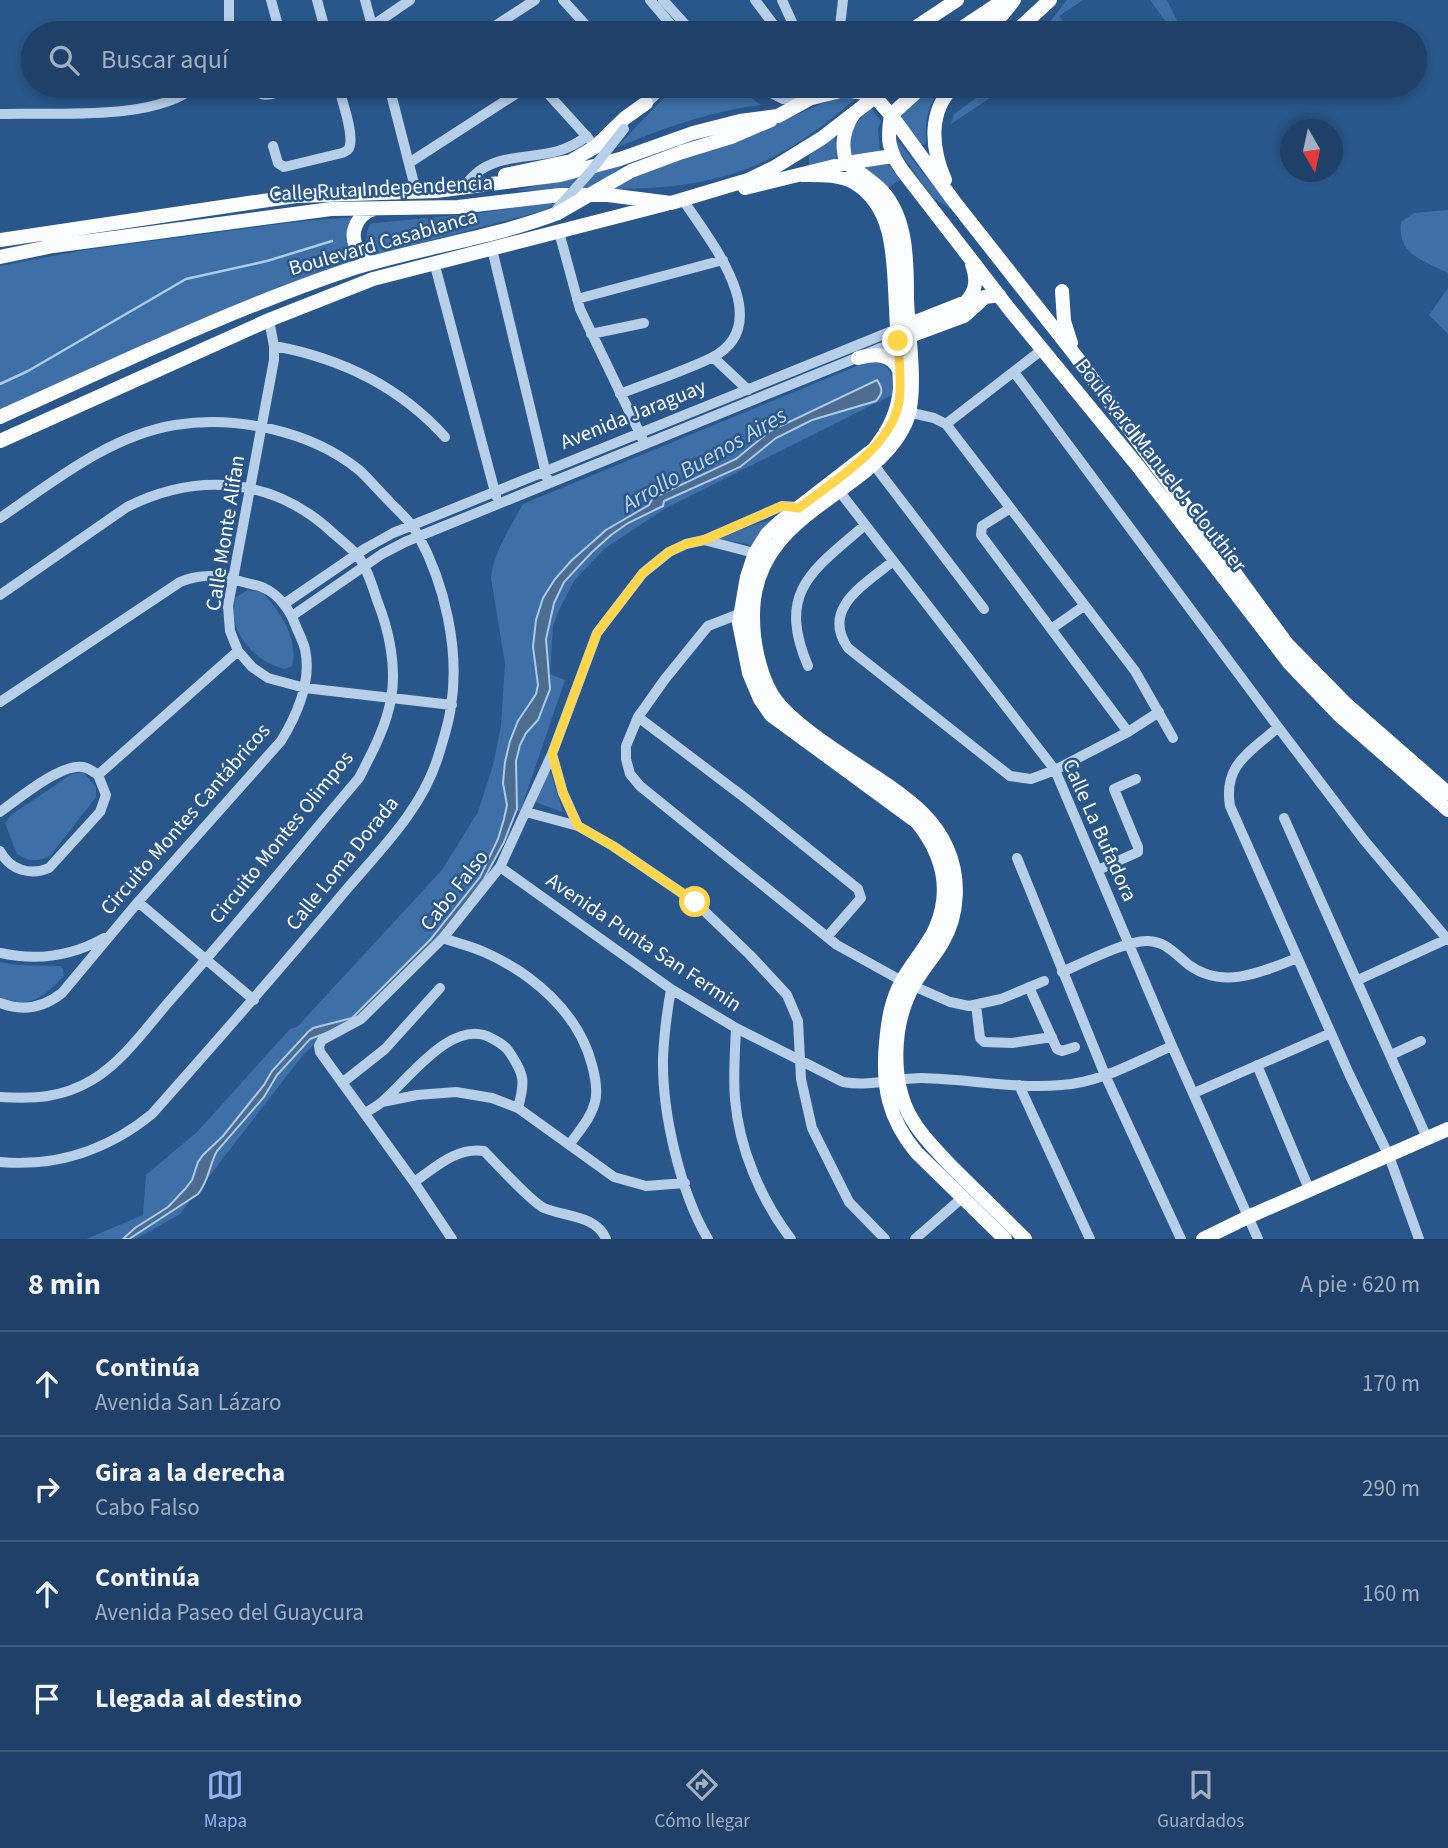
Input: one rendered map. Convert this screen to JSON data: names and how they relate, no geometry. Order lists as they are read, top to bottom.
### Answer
{
  "streets": {
    "main road": [
      "Calle Ruta Independencia",
      "Boulevard Casablanca",
      "Avenida Jaraguay",
      "Boulevard Manuel J. Clouthier"
    ],
    "street": [
      "Calle Monte Alifan",
      "Circuito Montes Cantábricos",
      "Calle La Bufadora",
      "Circuito Montes Olimpos",
      "Calle Loma Dorada",
      "Cabo Falso",
      "Avenida Punta San Fermin"
    ]
  },
  "crossings": [
    ["Calle Ruta Independencia", "Boulevard Casablanca"],
    ["Boulevard Casablanca", "Calle Monte Alifan"],
    ["Avenida Jaraguay", "Boulevard Manuel J. Clouthier"],
    ["Avenida Jaraguay", "Circuito Montes Cantábricos"],
    ["Avenida Jaraguay", "Circuito Montes Olimpos"],
    ["Avenida Jaraguay", "Calle Loma Dorada"],
    ["Calle Monte Alifan", "Circuito Montes Cantábricos"],
    ["Calle Monte Alifan", "Circuito Montes Olimpos"],
    ["Calle Monte Alifan", "Calle Loma Dorada"],
    ["Calle La Bufadora", "Avenida Punta San Fermin"],
    ["Cabo Falso", "Avenida Punta San Fermin"]
  ],
  "water": ["Arrollo Buenos Aires"],
  "north": "bottom",
  "page": {
    "search": "Buscar aquí",
    "heading": ["8 min", "A pie · 620 m"],
    "list": [
      ["Continúa", "Avenida San Lázaro", "170 m"],
      ["Gira a la derecha", "Cabo Falso", "290 m"],
      ["Continúa", "Avenida Paseo del Guaycura", "160 m"],
      "Llegada al destino"
    ],
    "nav": ["Mapa", "Cómo llegar", "Guardados"]
  }
}
